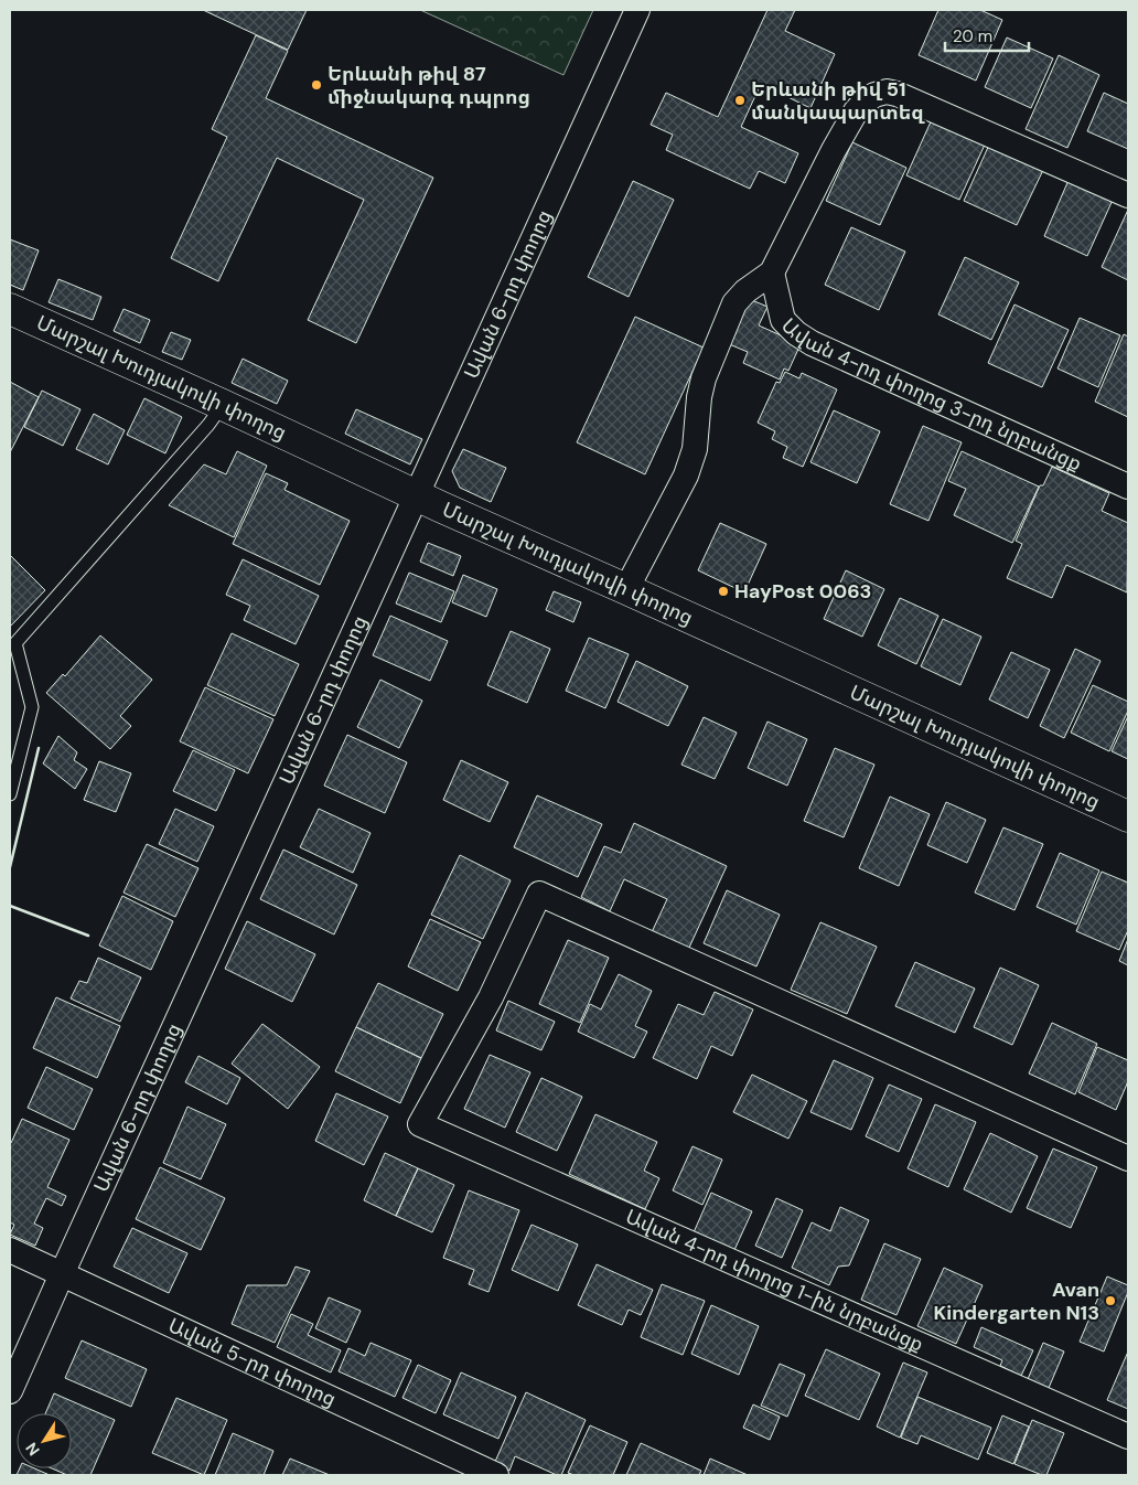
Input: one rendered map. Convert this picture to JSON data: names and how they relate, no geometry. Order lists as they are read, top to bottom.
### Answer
{
  "streets": {
    "street": [
      "Ավան 6-րդ փողոց",
      "Մարշալ Խուդյակովի փողոց",
      "Ավան 4-րդ փողոց 3-րդ նրբանցք",
      "Ավան 4-րդ փողոց 1-ին նրբանցք",
      "Ավան 5-րդ փողոց"
    ]
  },
  "crossings": [
    ["Ավան 6-րդ փողոց", "Մարշալ Խուդյակովի փողոց"],
    ["Ավան 6-րդ փողոց", "Ավան 5-րդ փողոց"]
  ],
  "places": [
    "Երևանի թիվ 87 միջնակարգ դպրոց",
    "Երևանի թիվ 51 մանկապարտեզ",
    "HayPost 0063",
    "Avan Kindergarten N13"
  ],
  "scale_bar": "20 m",
  "north": "bottom left"
}
